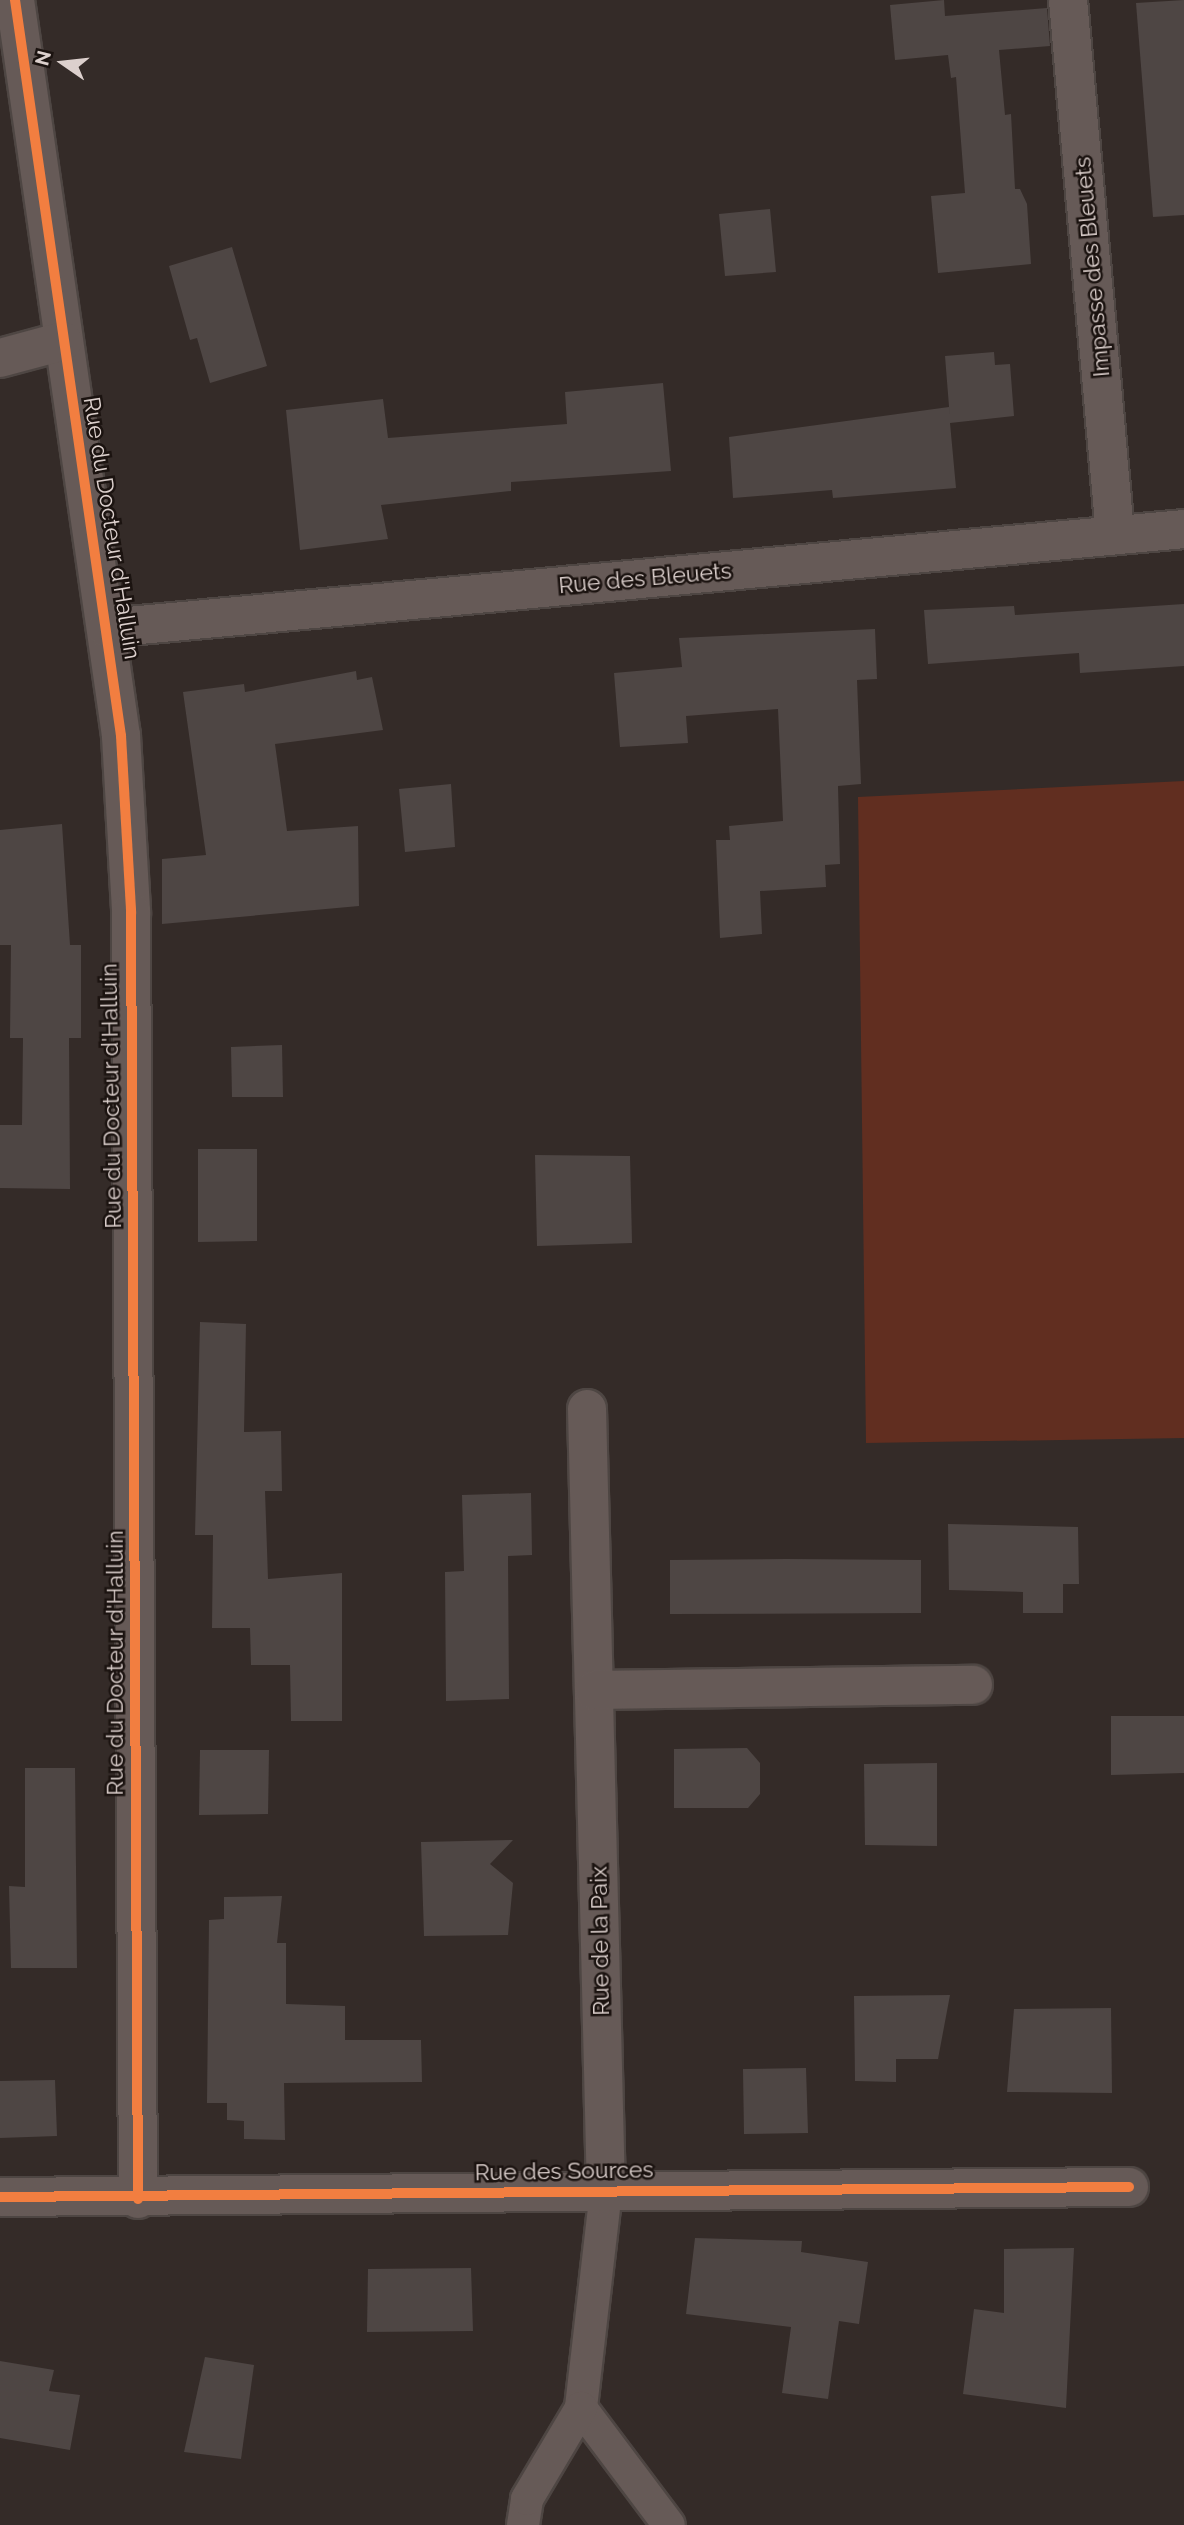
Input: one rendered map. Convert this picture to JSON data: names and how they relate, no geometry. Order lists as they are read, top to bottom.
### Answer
{
  "streets": {
    "street": [
      "Impasse des Bleuets",
      "Rue du Docteur d'Halluin",
      "Rue des Bleuets",
      "Rue de la Paix",
      "Rue des Sources"
    ]
  },
  "crossings": [
    ["Impasse des Bleuets", "Rue des Bleuets"],
    ["Rue du Docteur d'Halluin", "Rue des Bleuets"],
    ["Rue du Docteur d'Halluin", "Rue des Sources"],
    ["Rue de la Paix", "Rue des Sources"]
  ],
  "north": "left"
}
